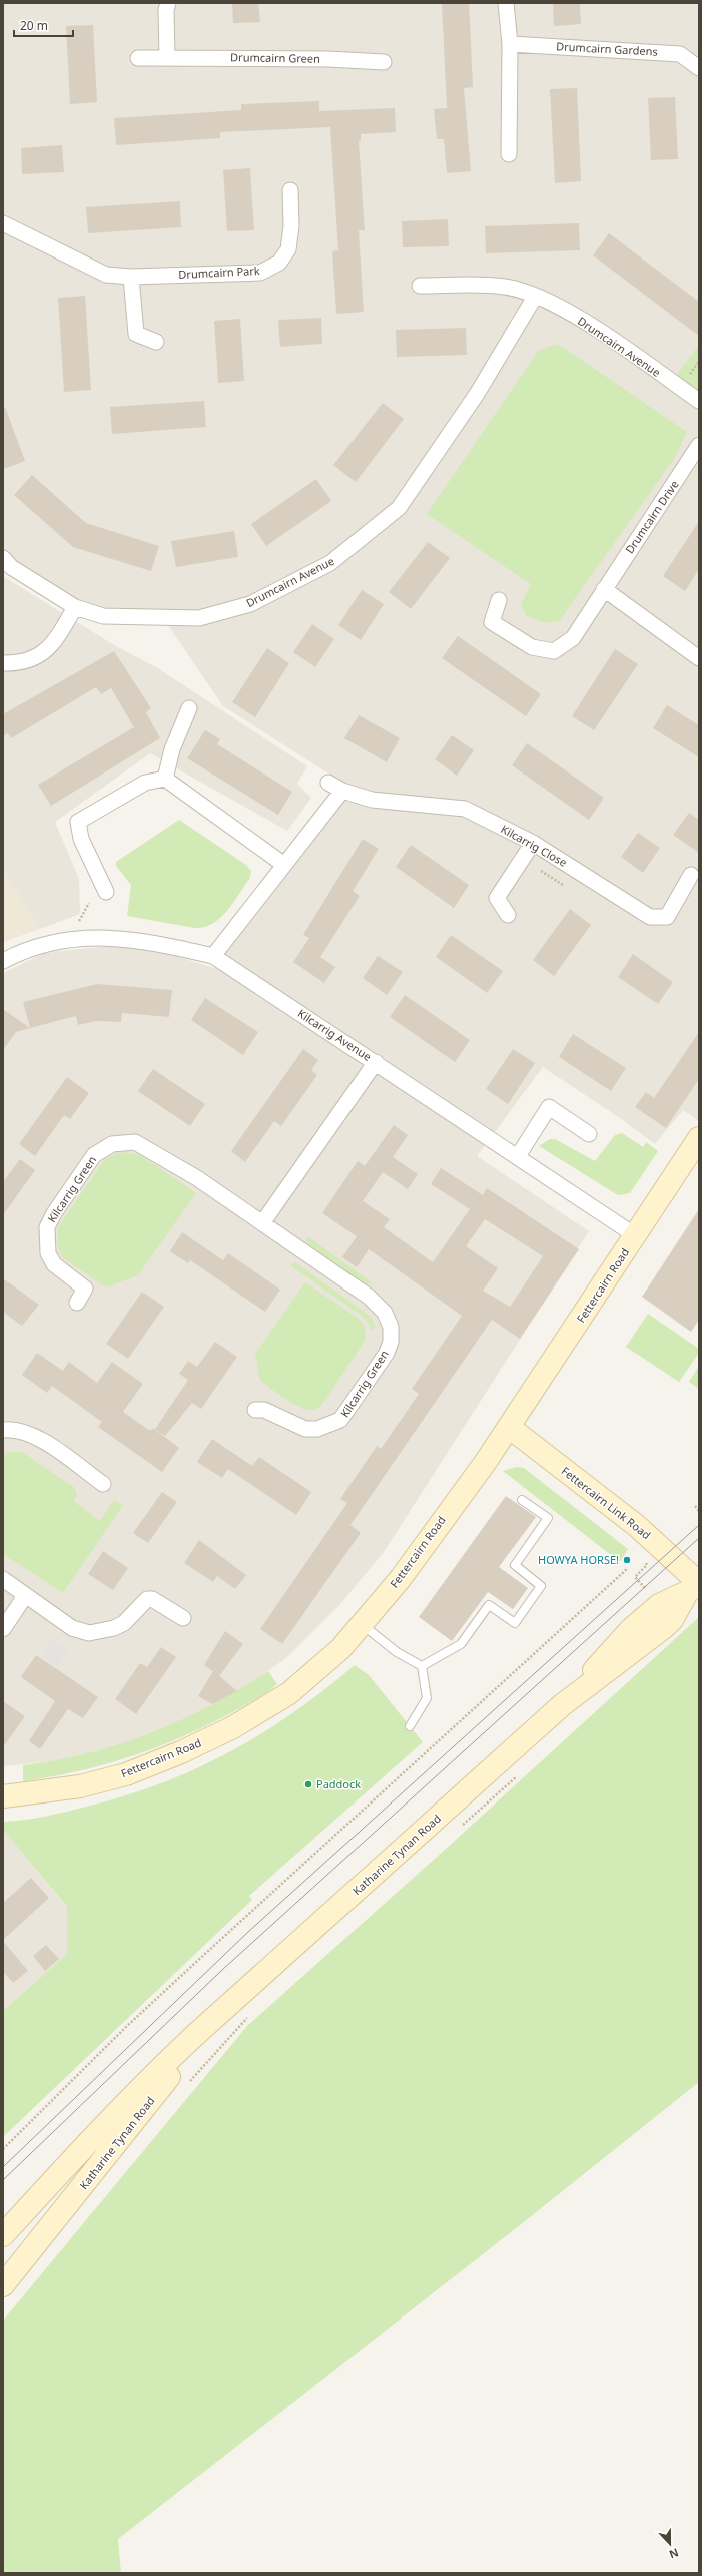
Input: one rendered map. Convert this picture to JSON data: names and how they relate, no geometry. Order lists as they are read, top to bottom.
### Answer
{
  "streets": {
    "main road": ["Fettercairn Road", "Fettercairn Link Road", "Katharine Tynan Road"],
    "street": [
      "Drumcairn Gardens",
      "Drumcairn Green",
      "Drumcairn Park",
      "Drumcairn Avenue",
      "Drumcairn Drive",
      "Kilcarrig Close",
      "Kilcarrig Avenue",
      "Kilcarrig Green"
    ]
  },
  "crossings": [
    ["Kilcarrig Avenue", "Fettercairn Road"],
    ["Fettercairn Road", "Fettercairn Link Road"],
    ["Fettercairn Link Road", "Katharine Tynan Road"]
  ],
  "places": ["HOWYA HORSE!", "Paddock"],
  "scale_bar": "20 m",
  "north": "bottom"
}
